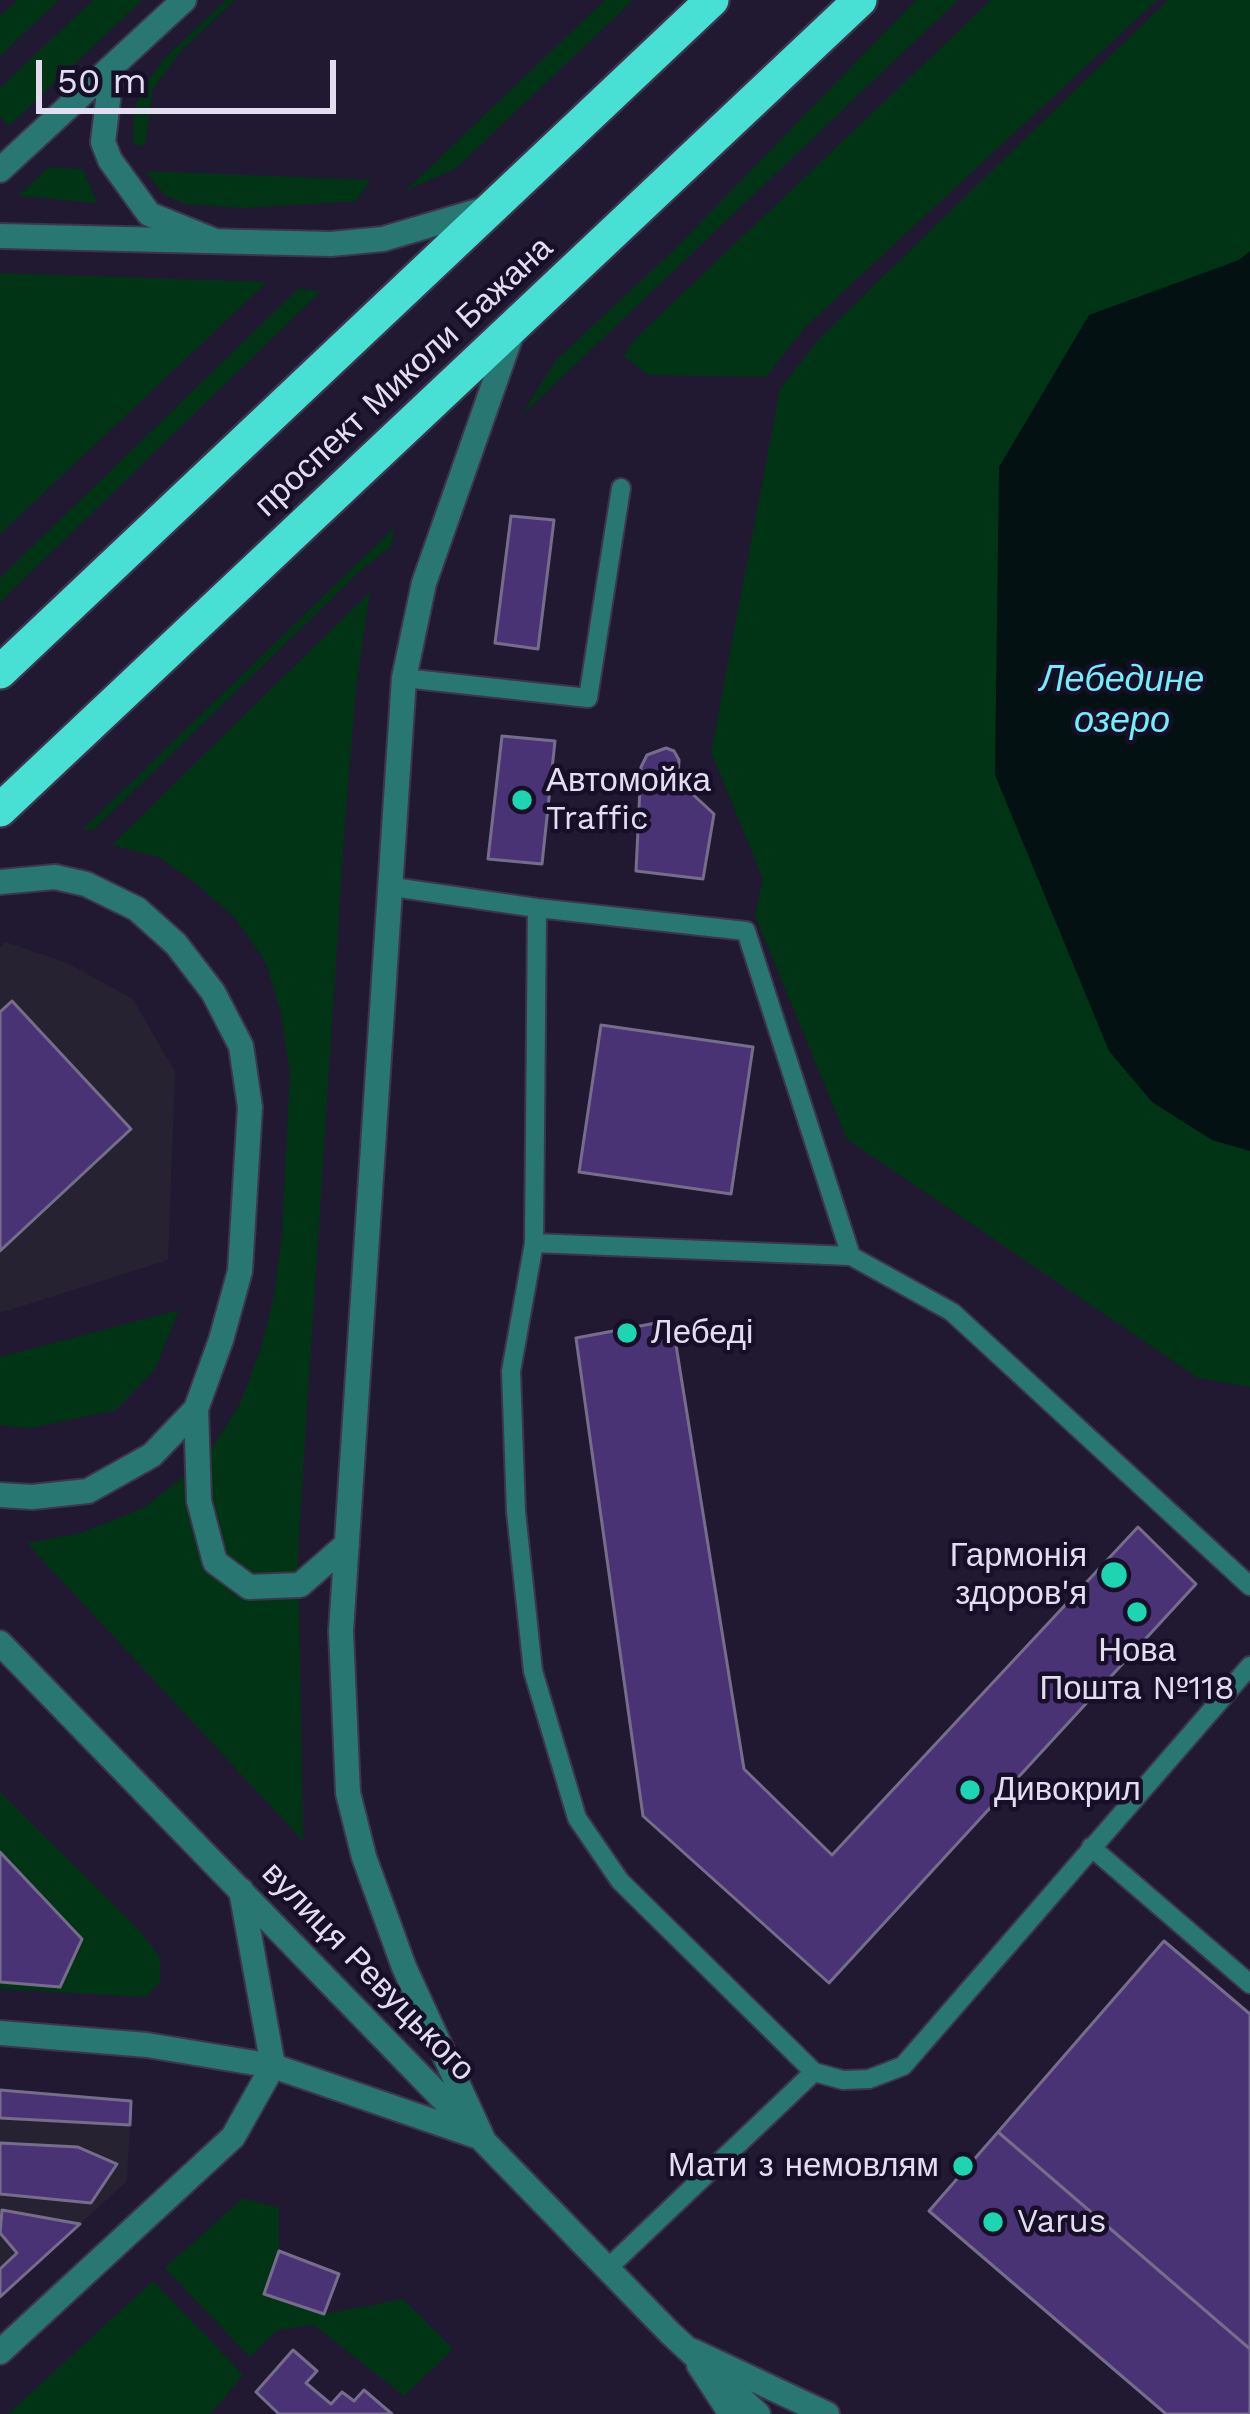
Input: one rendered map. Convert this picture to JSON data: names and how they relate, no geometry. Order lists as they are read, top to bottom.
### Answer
{
  "streets": {
    "highway": ["проспект Миколи Бажана"],
    "street": ["вулиця Ревуцького"]
  },
  "water": ["Лебедине озеро"],
  "places": [
    "Автомойка Traffic",
    "Лебеді",
    "Гармонія здоров'я",
    "Нова Пошта №118",
    "Дивокрил",
    "Мати з немовлям",
    "Varus"
  ],
  "scale_bar": "50 m"
}
